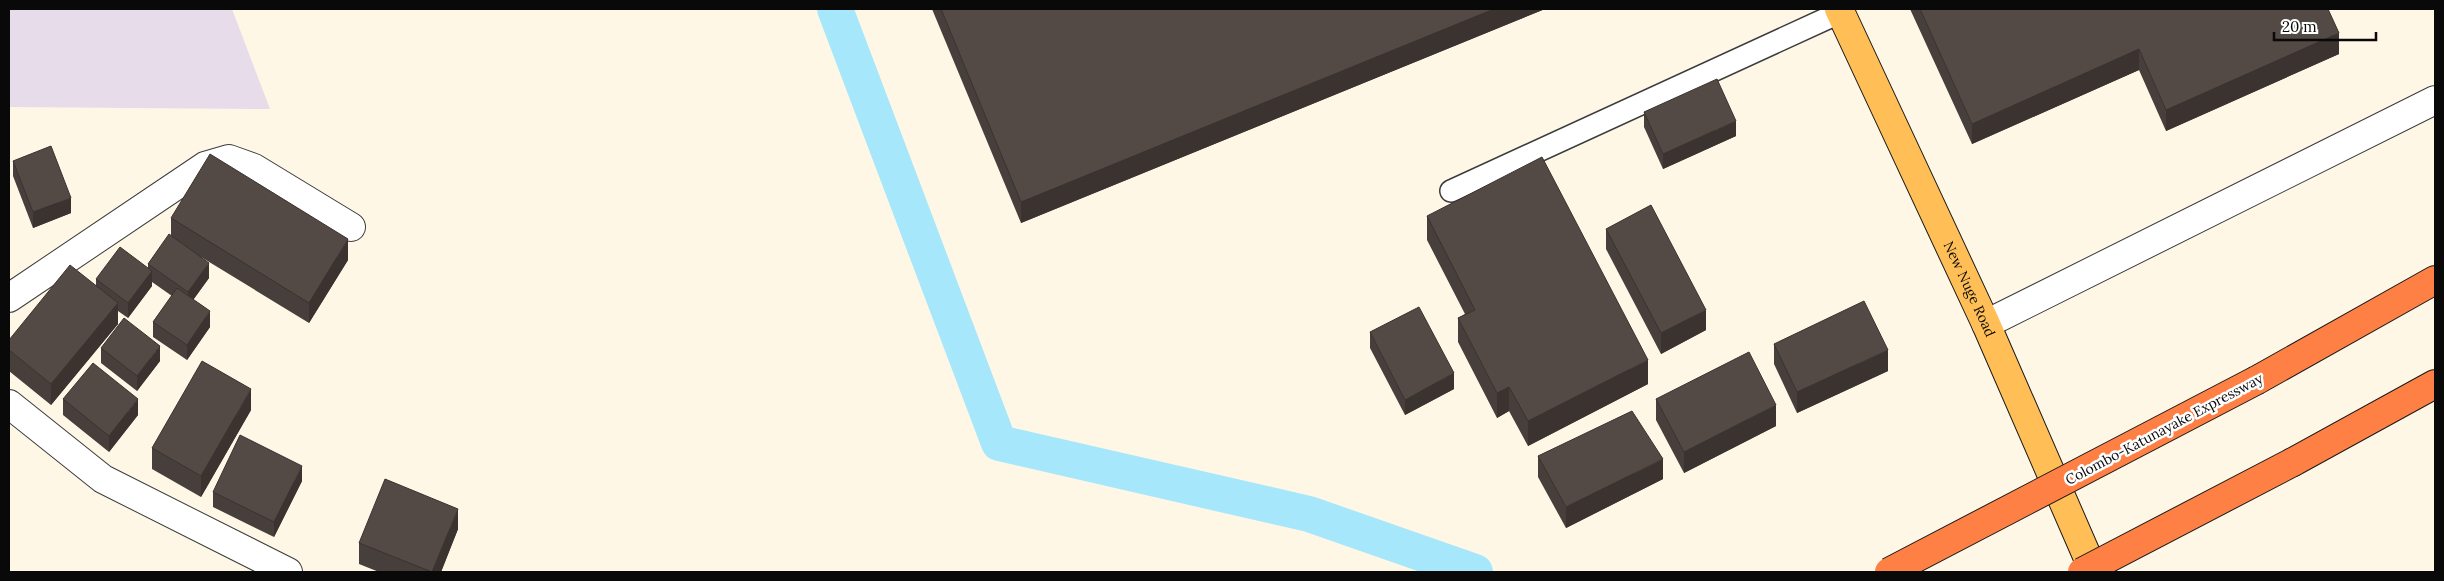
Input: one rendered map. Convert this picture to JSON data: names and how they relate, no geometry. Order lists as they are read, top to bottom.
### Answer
{
  "streets": {
    "highway": ["Colombo-Katunayake Expressway"],
    "main road": ["New Nuge Road"]
  },
  "scale_bar": "20 m"
}
